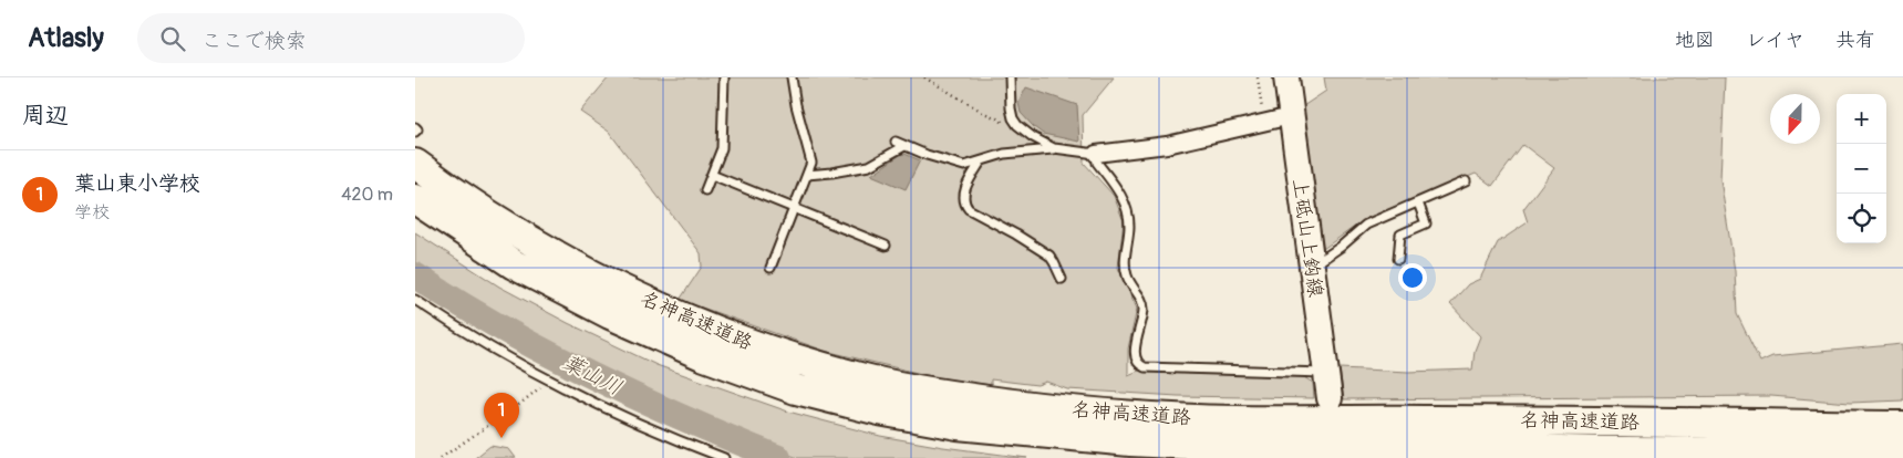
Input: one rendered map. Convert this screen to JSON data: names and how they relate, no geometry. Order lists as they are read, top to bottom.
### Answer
{
  "streets": {
    "highway": ["名神高速道路"],
    "main road": ["上砥山上鈎線"]
  },
  "water": ["葉山川"],
  "north": "bottom",
  "page": {
    "header": "Atlasly",
    "search": "ここで検索",
    "nav": ["地図", "レイヤ", "共有"],
    "heading": "周辺",
    "map_buttons": ["+", "−"],
    "list": [
      {
        "mark": "1",
        "name": "葉山東小学校",
        "note": "学校",
        "value": "420 m"
      }
    ],
    "pins": "1"
  }
}
